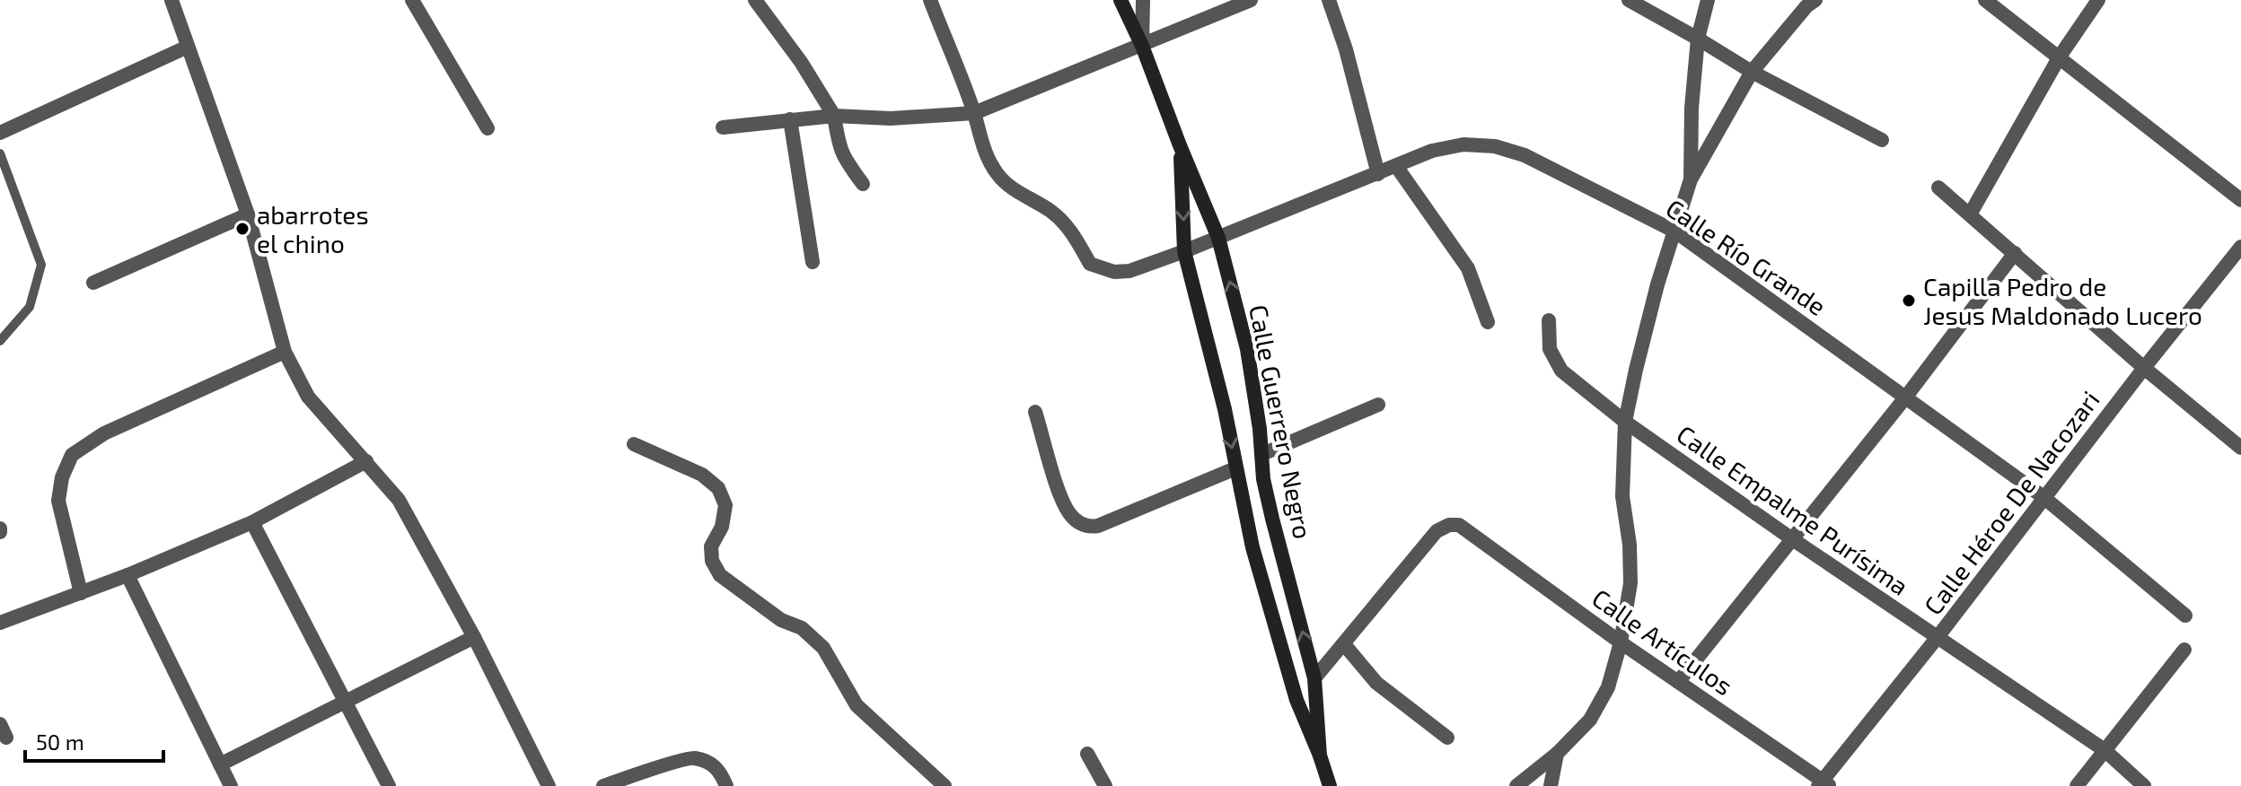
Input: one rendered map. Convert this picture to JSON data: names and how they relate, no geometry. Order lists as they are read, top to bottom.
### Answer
{
  "streets": {
    "street": [
      "Calle Río Grande",
      "Calle Guerrero Negro",
      "Calle Héroe De Nacozari",
      "Calle Empalme Purísima",
      "Calle Artículos"
    ]
  },
  "crossings": [
    ["Calle Río Grande", "Calle Guerrero Negro"],
    ["Calle Río Grande", "Calle Héroe De Nacozari"],
    ["Calle Héroe De Nacozari", "Calle Empalme Purísima"],
    ["Calle Héroe De Nacozari", "Calle Artículos"]
  ],
  "places": ["abarrotes el chino", "Capilla Pedro de Jesus Maldonado Lucero"],
  "scale_bar": "50 m"
}
